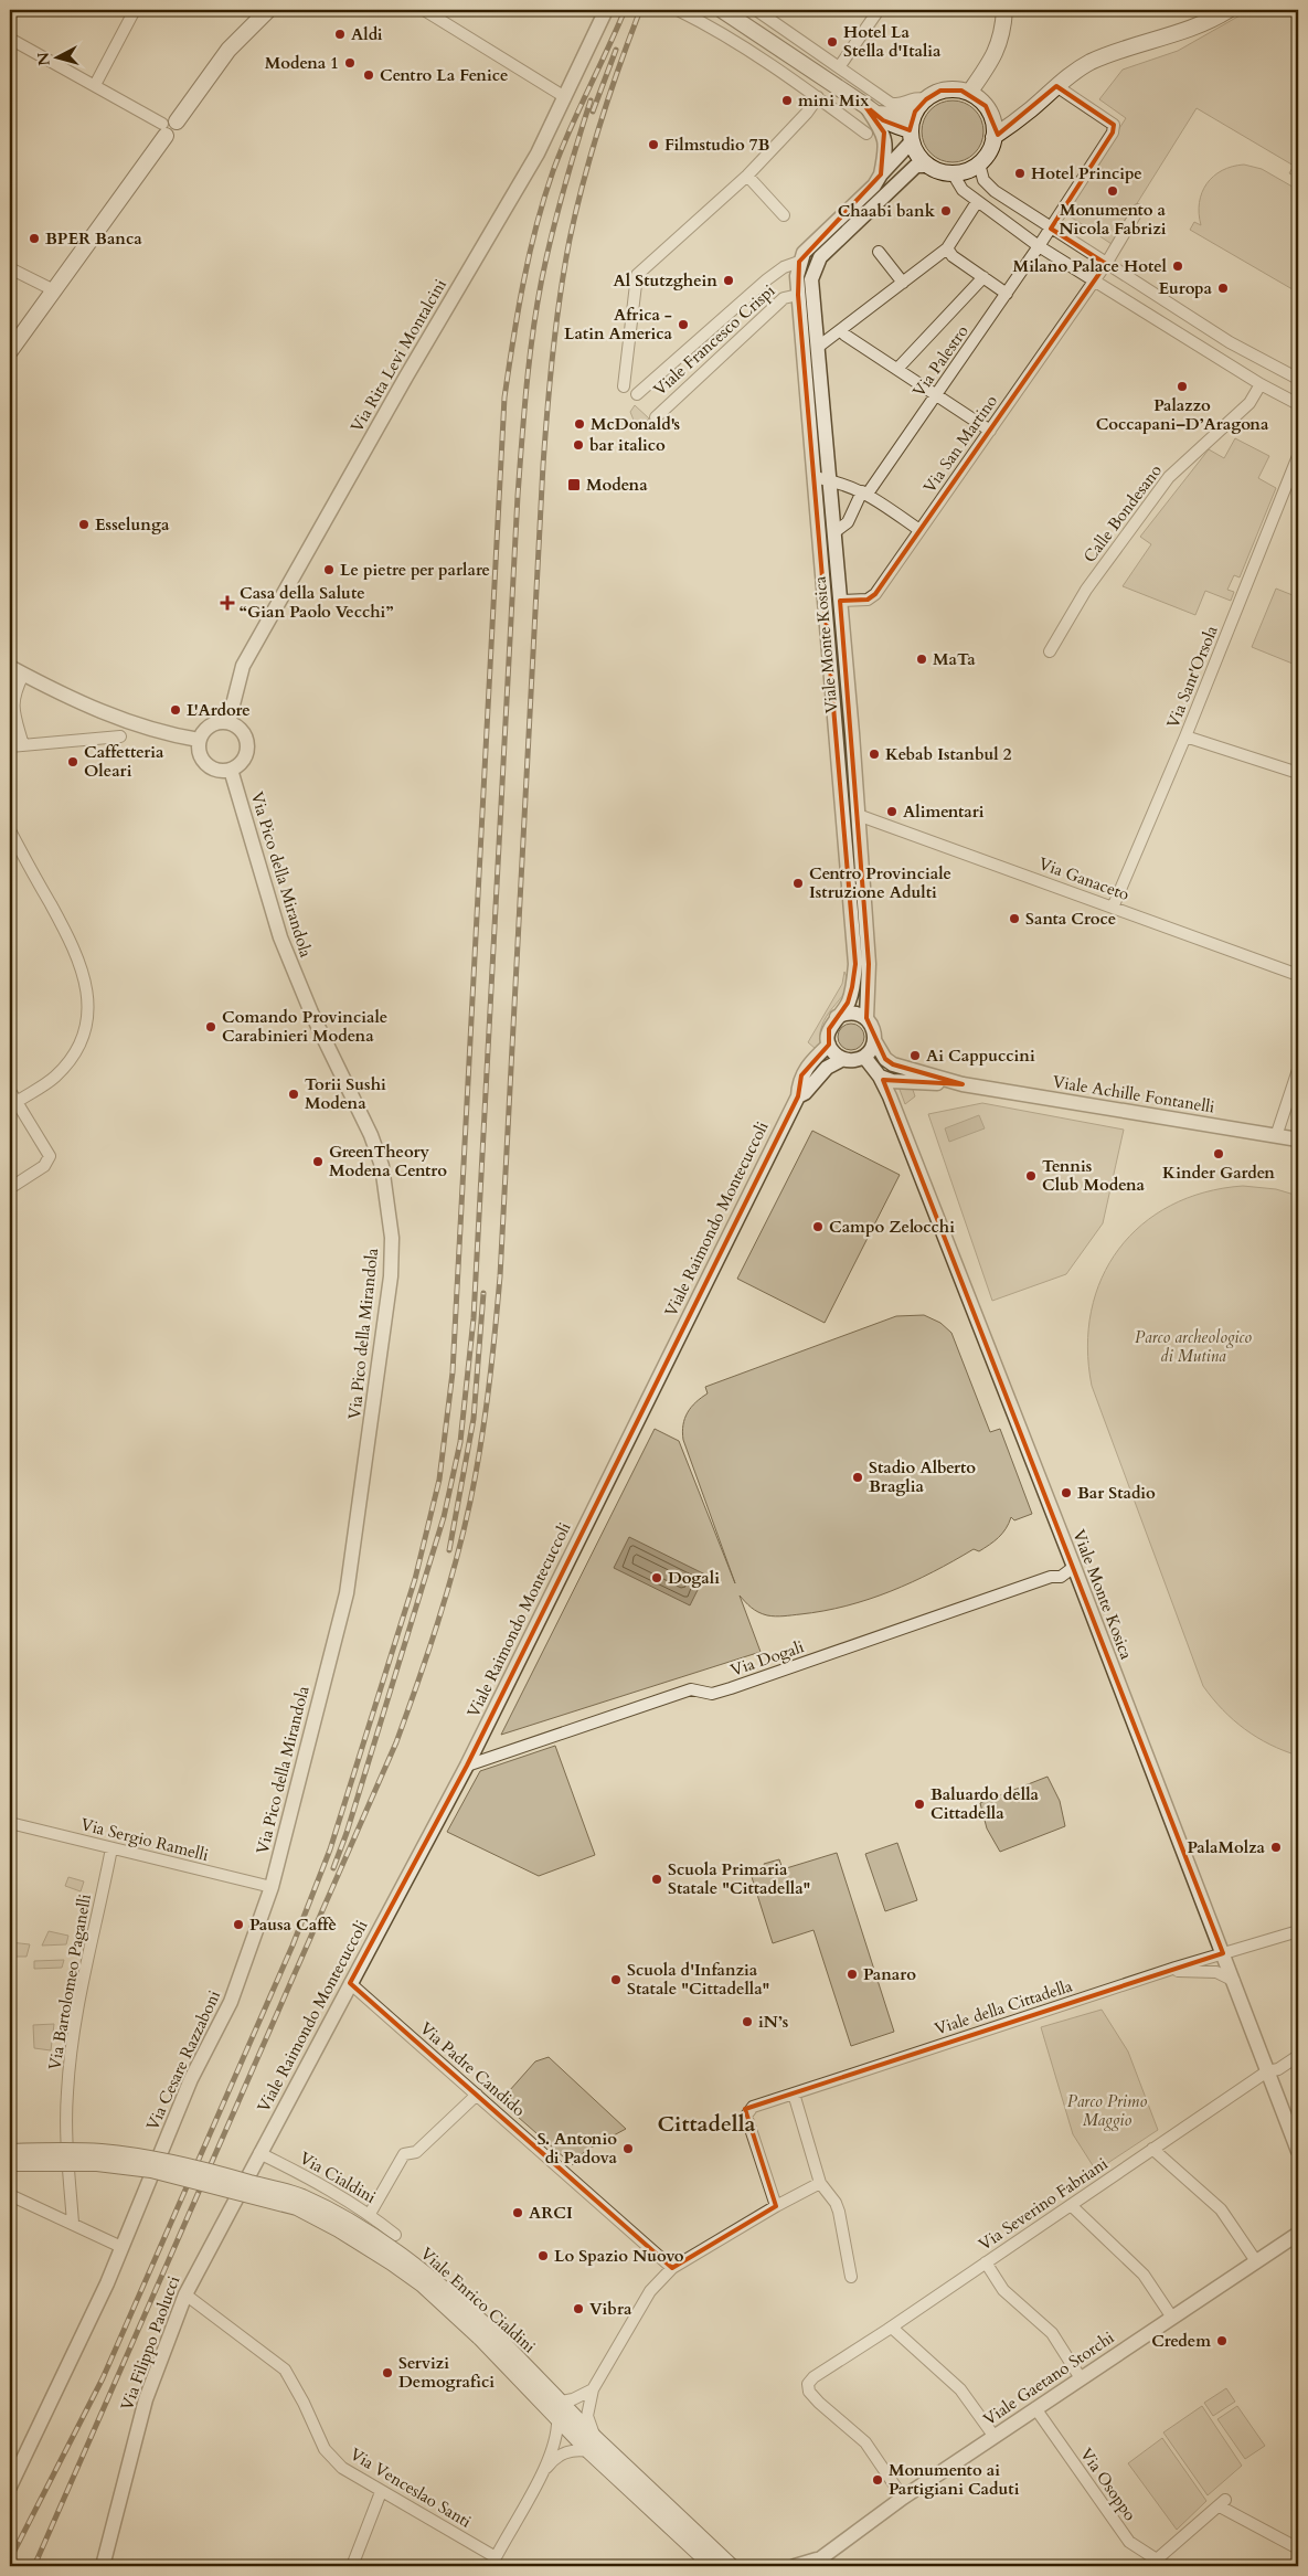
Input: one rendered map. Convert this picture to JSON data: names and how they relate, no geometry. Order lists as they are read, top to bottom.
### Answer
{
  "streets": {
    "main road": ["Viale Enrico Cialdini"],
    "street": [
      "Viale Francesco Crispi",
      "Via Rita Levi Montalcini",
      "Via Palestro",
      "Via San Martino",
      "Calle Bondesano",
      "Viale Monte Kosica",
      "Via Sant'Orsola",
      "Via Pico della Mirandola",
      "Via Ganaceto",
      "Viale Achille Fontanelli",
      "Viale Raimondo Montecuccoli",
      "Via Dogali",
      "Via Sergio Ramelli",
      "Via Bartolomeo Paganelli",
      "Viale della Cittadella",
      "Via Cesare Razzaboni",
      "Via Padre Candido",
      "Via Cialdini",
      "Via Severino Fabriani",
      "Via Filippo Paolucci",
      "Viale Gaetano Storchi",
      "Via Osoppo",
      "Via Venceslao Santi"
    ]
  },
  "crossings": [
    ["Viale Francesco Crispi", "Viale Monte Kosica"],
    ["Via Rita Levi Montalcini", "Via Pico della Mirandola"],
    ["Via Palestro", "Viale Monte Kosica"],
    ["Via San Martino", "Viale Monte Kosica"],
    ["Viale Monte Kosica", "Via Ganaceto"],
    ["Viale Monte Kosica", "Viale Achille Fontanelli"],
    ["Viale Monte Kosica", "Viale Raimondo Montecuccoli"],
    ["Viale Monte Kosica", "Via Dogali"],
    ["Viale Monte Kosica", "Viale della Cittadella"],
    ["Viale Monte Kosica", "Via Severino Fabriani"],
    ["Via Sant'Orsola", "Via Ganaceto"],
    ["Via Pico della Mirandola", "Via Sergio Ramelli"],
    ["Via Pico della Mirandola", "Via Cesare Razzaboni"],
    ["Viale Achille Fontanelli", "Viale Raimondo Montecuccoli"],
    ["Viale Raimondo Montecuccoli", "Via Dogali"],
    ["Viale Raimondo Montecuccoli", "Via Padre Candido"],
    ["Viale Raimondo Montecuccoli", "Via Cialdini"],
    ["Viale Raimondo Montecuccoli", "Via Filippo Paolucci"],
    ["Via Sergio Ramelli", "Via Bartolomeo Paganelli"],
    ["Via Sergio Ramelli", "Via Cesare Razzaboni"],
    ["Via Cialdini", "Via Filippo Paolucci"],
    ["Via Severino Fabriani", "Viale Gaetano Storchi"],
    ["Via Filippo Paolucci", "Via Venceslao Santi"],
    ["Viale Gaetano Storchi", "Via Osoppo"]
  ],
  "districts": ["Cittadella"],
  "parks": ["Parco archeologico di Mutina", "Parco Primo Maggio"],
  "places": {
    "other": [
      "Aldi",
      "Hotel La Stella d'Italia",
      "Modena 1",
      "Centro La Fenice",
      "mini Mix",
      "Filmstudio 7B",
      "Hotel Principe",
      "Monumento a Nicola Fabrizi",
      "Chaabi bank",
      "BPER Banca",
      "Milano Palace Hotel",
      "Al Stutzghein",
      "Europa",
      "Africa - Latin America",
      "Palazzo Coccapani–D’Aragona",
      "McDonald's",
      "bar italico",
      "Esselunga",
      "Le pietre per parlare",
      "MaTa",
      "L'Ardore",
      "Kebab Istanbul 2",
      "Caffetteria Oleari",
      "Alimentari",
      "Centro Provinciale Istruzione Adulti",
      "Santa Croce",
      "Comando Provinciale Carabinieri Modena",
      "Ai Cappuccini",
      "Torii Sushi Modena",
      "Kinder Garden",
      "GreenTheory Modena Centro",
      "Tennis Club Modena",
      "Campo Zelocchi",
      "Stadio Alberto Braglia",
      "Bar Stadio",
      "Dogali",
      "Baluardo della Cittadella",
      "PalaMolza",
      "Scuola Primaria Statale \"Cittadella\"",
      "Pausa Caffè",
      "Panaro",
      "Scuola d'Infanzia Statale \"Cittadella\"",
      "iN’s",
      "S. Antonio di Padova",
      "ARCI",
      "Lo Spazio Nuovo",
      "Vibra",
      "Credem",
      "Servizi Demografici",
      "Monumento ai Partigiani Caduti"
    ],
    "transit": ["Modena"],
    "health": ["Casa della Salute “Gian Paolo Vecchi”"]
  },
  "north": "left"
}
